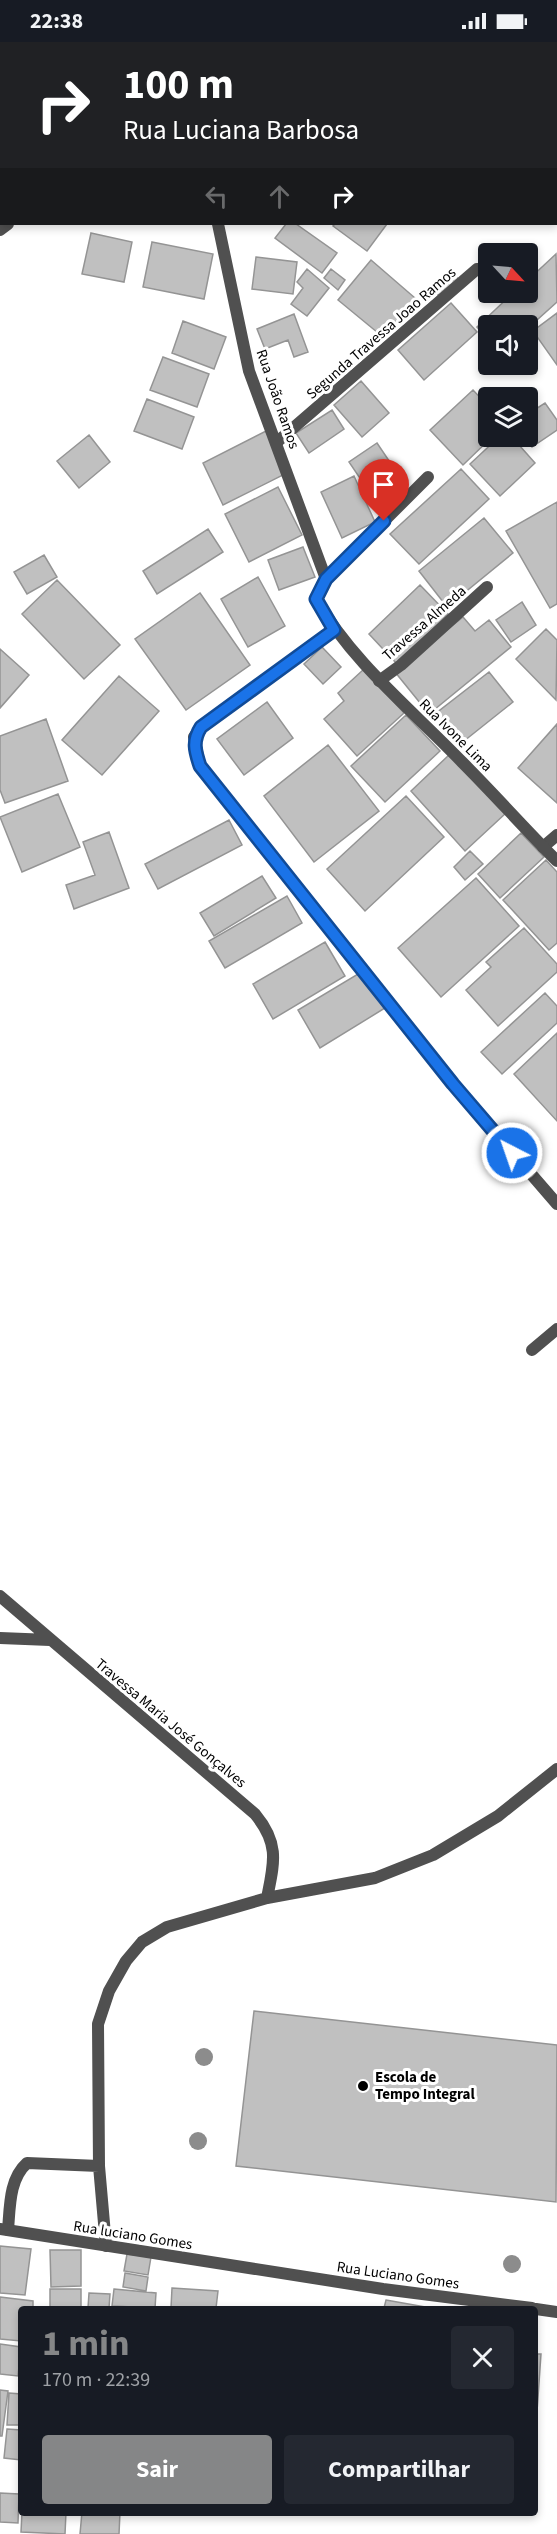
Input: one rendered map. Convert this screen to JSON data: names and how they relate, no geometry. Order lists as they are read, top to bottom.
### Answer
{
  "streets": {
    "street": [
      "Segunda Travessa Joao Ramos",
      "Rua João Ramos",
      "Travessa Almeda",
      "Rua Ivone Lima",
      "Travessa Maria José Gonçalves",
      "Rua luciano Gomes",
      "Rua Luciano Gomes"
    ]
  },
  "crossings": [
    ["Segunda Travessa Joao Ramos", "Rua João Ramos"],
    ["Rua João Ramos", "Rua Ivone Lima"],
    ["Travessa Almeda", "Rua Ivone Lima"],
    ["Rua luciano Gomes", "Rua Luciano Gomes"]
  ],
  "places": ["Escola de Tempo Integral"],
  "north": "bottom right",
  "page": {
    "status": "22:38",
    "turn": ["100 m", "Rua Luciana Barbosa"],
    "heading": ["1 min", "170 m · 22:39"],
    "buttons": ["Sair", "Compartilhar"]
  }
}
